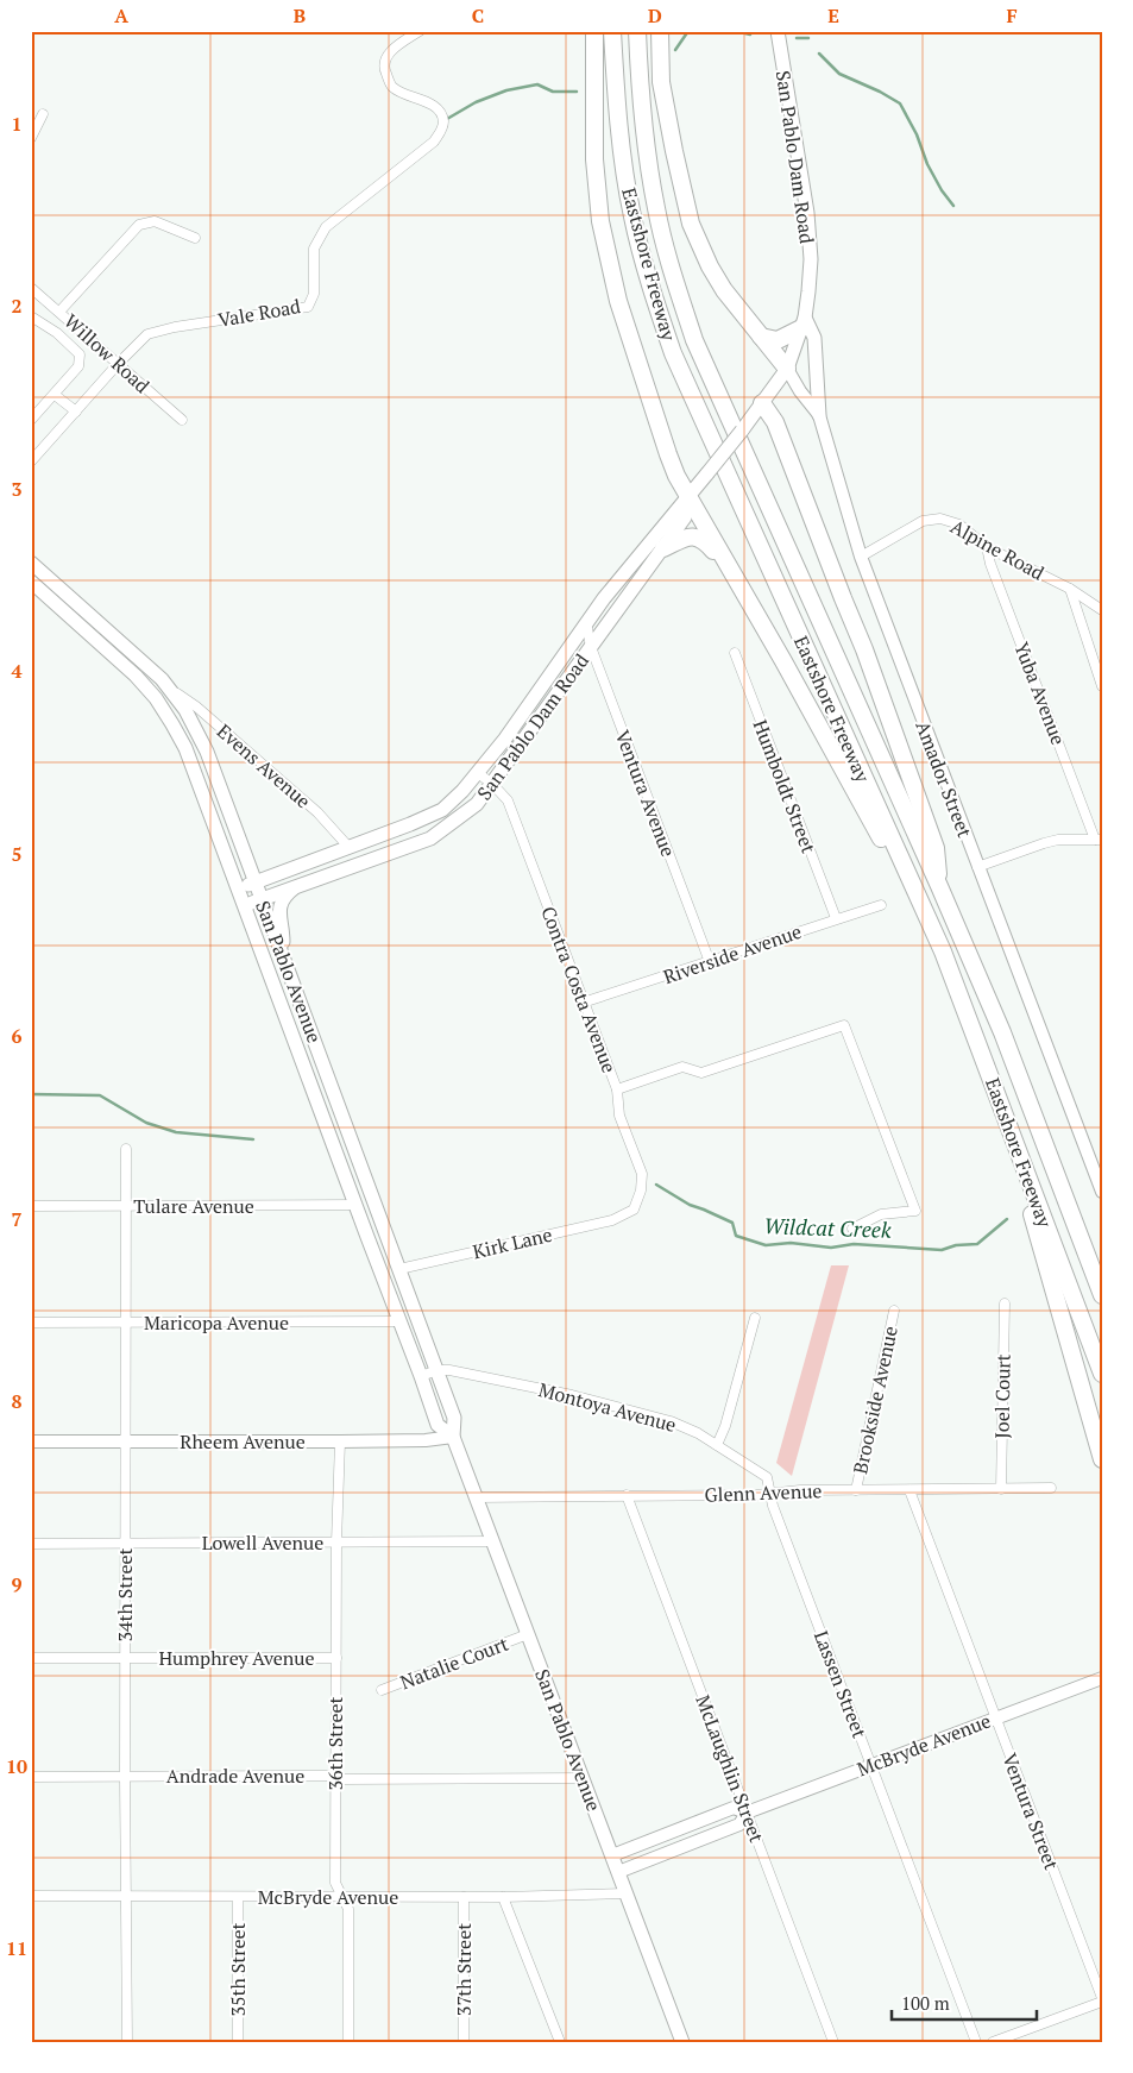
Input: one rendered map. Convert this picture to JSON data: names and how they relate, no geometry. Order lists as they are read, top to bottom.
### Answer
{
  "streets": {
    "highway": ["Eastshore Freeway"],
    "main road": ["San Pablo Dam Road", "San Pablo Avenue"],
    "street": [
      "Vale Road",
      "Willow Road",
      "Alpine Road",
      "Yuba Avenue",
      "Evens Avenue",
      "Amador Street",
      "Humboldt Street",
      "Ventura Avenue",
      "Riverside Avenue",
      "Contra Costa Avenue",
      "Tulare Avenue",
      "Kirk Lane",
      "Maricopa Avenue",
      "Joel Court",
      "Brookside Avenue",
      "Montoya Avenue",
      "Rheem Avenue",
      "Glenn Avenue",
      "Lowell Avenue",
      "34th Street",
      "Humphrey Avenue",
      "Natalie Court",
      "Lassen Street",
      "36th Street",
      "McBryde Avenue",
      "McLaughlin Street",
      "Andrade Avenue",
      "Ventura Street",
      "35th Street",
      "37th Street"
    ]
  },
  "crossings": [
    ["San Pablo Dam Road", "Evens Avenue"],
    ["San Pablo Dam Road", "Amador Street"],
    ["San Pablo Dam Road", "Ventura Avenue"],
    ["San Pablo Dam Road", "San Pablo Avenue"],
    ["San Pablo Dam Road", "Contra Costa Avenue"],
    ["Vale Road", "Willow Road"],
    ["Alpine Road", "Yuba Avenue"],
    ["Alpine Road", "Amador Street"],
    ["Evens Avenue", "San Pablo Avenue"],
    ["Humboldt Street", "Riverside Avenue"],
    ["Ventura Avenue", "Riverside Avenue"],
    ["Riverside Avenue", "Contra Costa Avenue"],
    ["San Pablo Avenue", "Tulare Avenue"],
    ["San Pablo Avenue", "Kirk Lane"],
    ["San Pablo Avenue", "Maricopa Avenue"],
    ["San Pablo Avenue", "Montoya Avenue"],
    ["San Pablo Avenue", "Rheem Avenue"],
    ["San Pablo Avenue", "Glenn Avenue"],
    ["San Pablo Avenue", "Lowell Avenue"],
    ["San Pablo Avenue", "Natalie Court"],
    ["San Pablo Avenue", "McBryde Avenue"],
    ["San Pablo Avenue", "Andrade Avenue"],
    ["Contra Costa Avenue", "Kirk Lane"],
    ["Tulare Avenue", "34th Street"],
    ["Maricopa Avenue", "34th Street"],
    ["Joel Court", "Glenn Avenue"],
    ["Brookside Avenue", "Glenn Avenue"],
    ["Montoya Avenue", "Glenn Avenue"],
    ["Montoya Avenue", "Lassen Street"],
    ["Rheem Avenue", "34th Street"],
    ["Rheem Avenue", "36th Street"],
    ["Glenn Avenue", "Lassen Street"],
    ["Glenn Avenue", "McLaughlin Street"],
    ["Glenn Avenue", "Ventura Street"],
    ["Lowell Avenue", "34th Street"],
    ["Lowell Avenue", "36th Street"],
    ["34th Street", "Humphrey Avenue"],
    ["34th Street", "McBryde Avenue"],
    ["34th Street", "Andrade Avenue"],
    ["Humphrey Avenue", "36th Street"],
    ["Lassen Street", "McBryde Avenue"],
    ["36th Street", "McBryde Avenue"],
    ["36th Street", "Andrade Avenue"],
    ["McBryde Avenue", "McLaughlin Street"],
    ["McBryde Avenue", "Ventura Street"],
    ["McBryde Avenue", "35th Street"],
    ["McBryde Avenue", "37th Street"]
  ],
  "water": ["Wildcat Creek"],
  "scale_bar": "100 m",
  "grid": {
    "columns": [
      "A",
      "B",
      "C",
      "D",
      "E",
      "F"
    ],
    "rows": [
      "1",
      "2",
      "3",
      "4",
      "5",
      "6",
      "7",
      "8",
      "9",
      "10",
      "11"
    ]
  }
}
